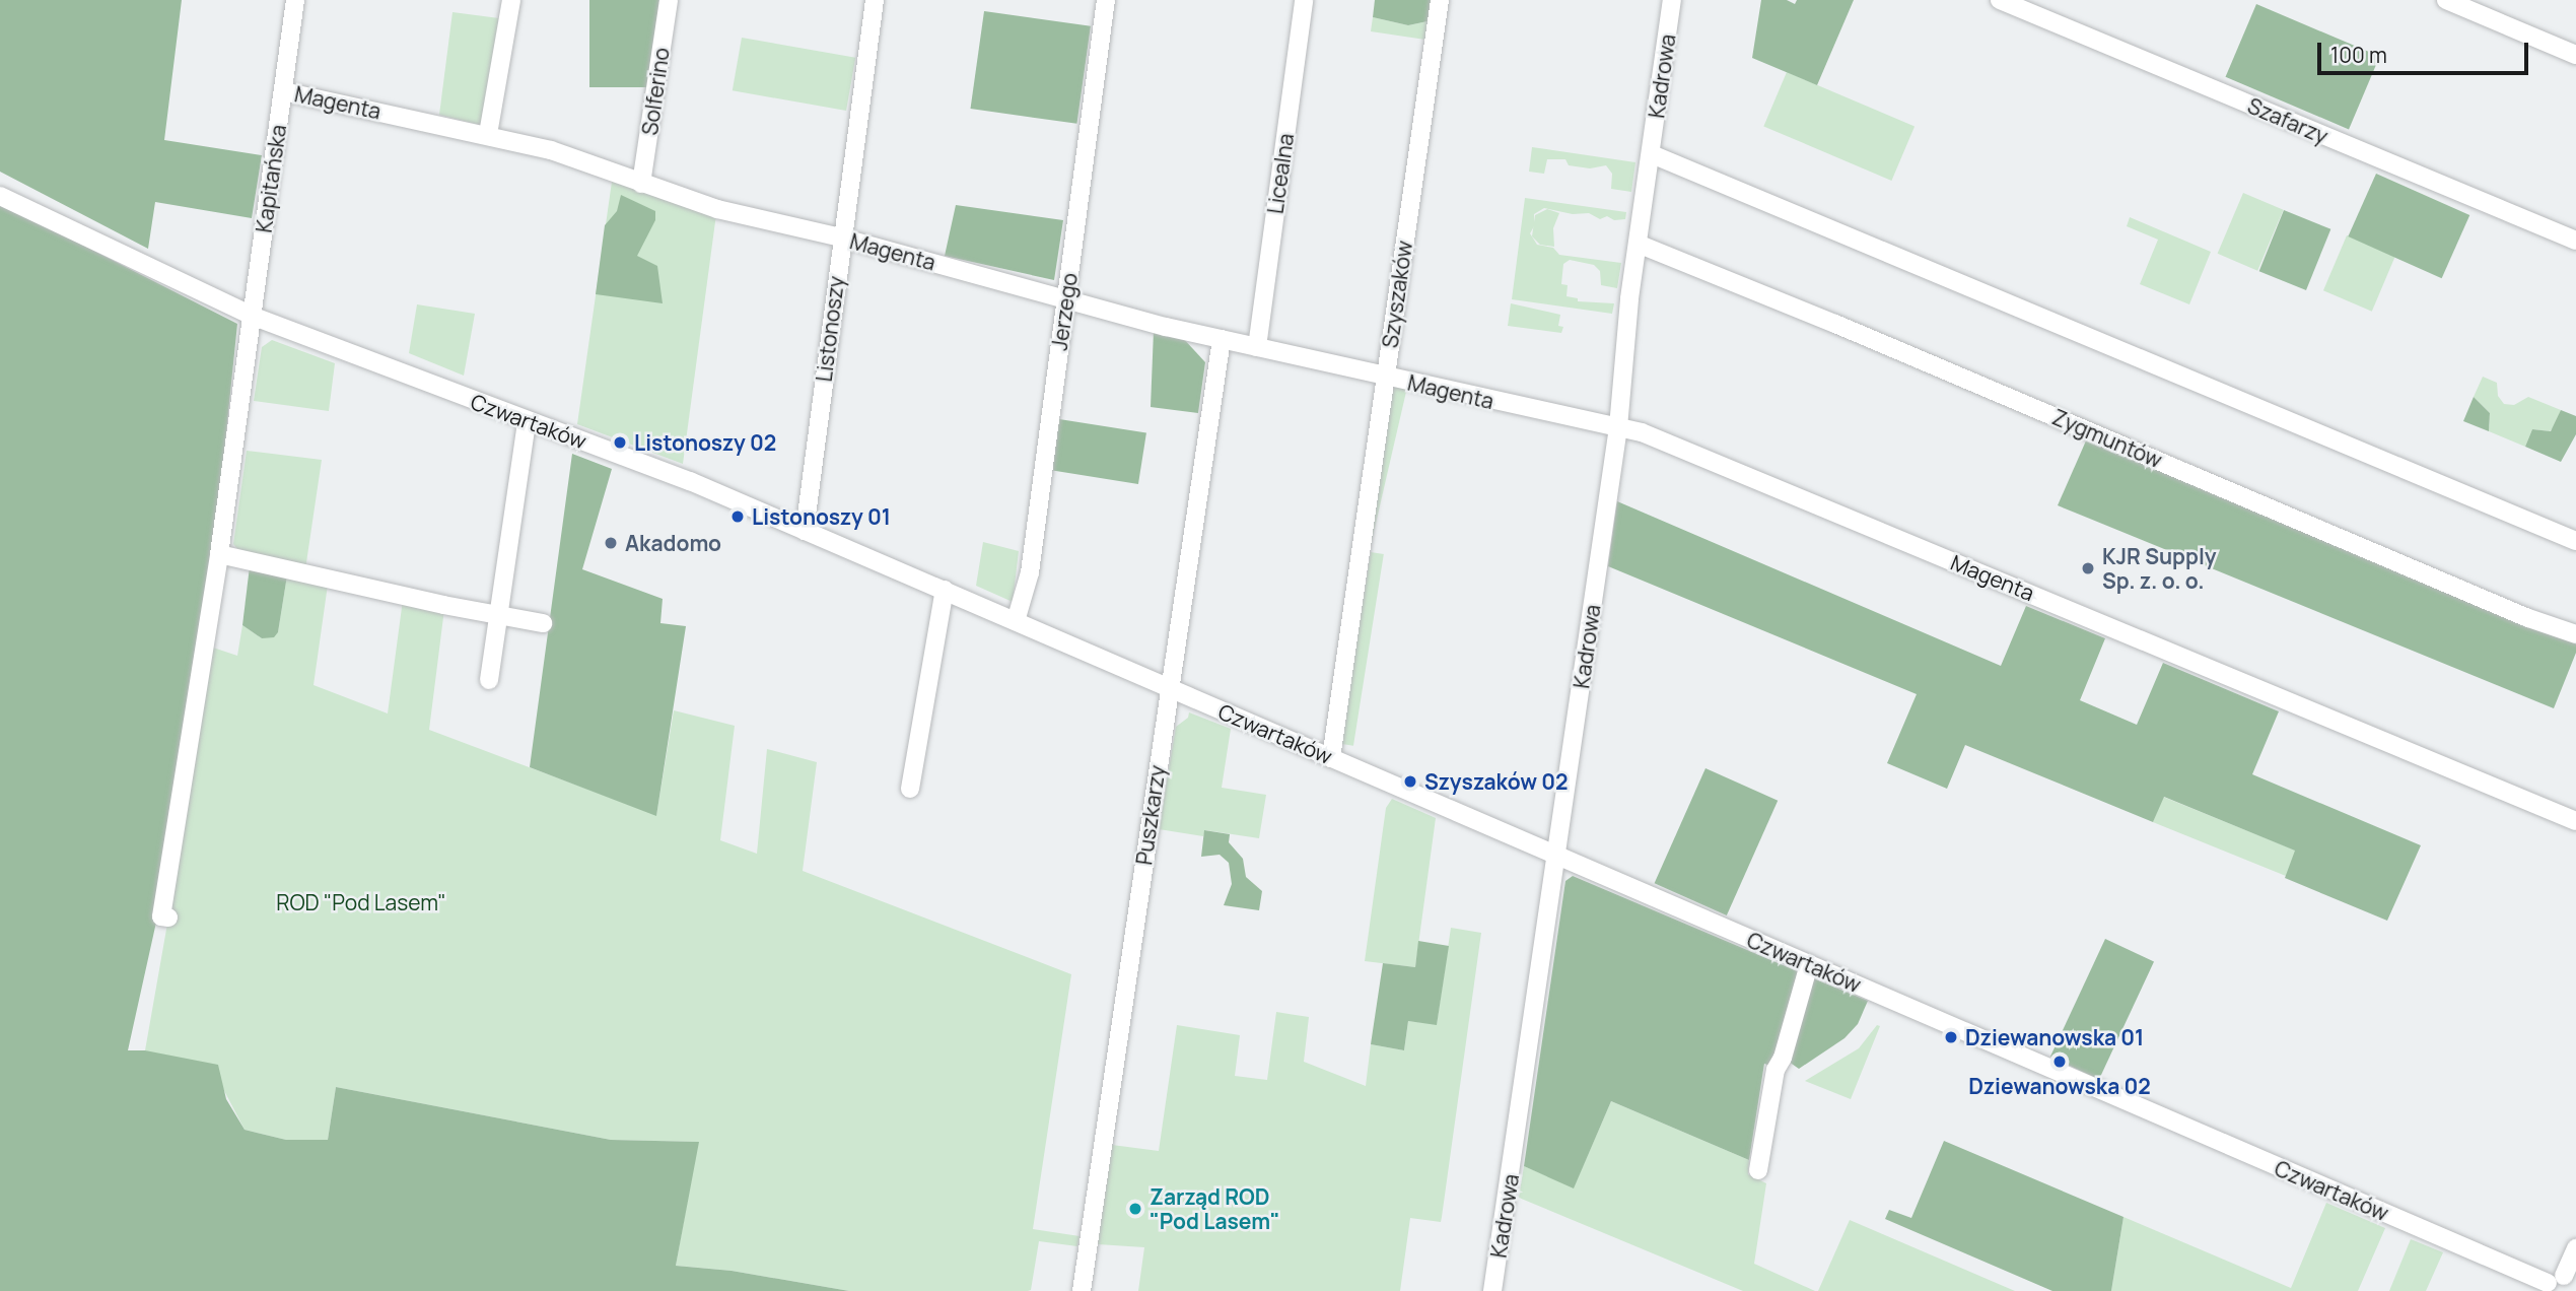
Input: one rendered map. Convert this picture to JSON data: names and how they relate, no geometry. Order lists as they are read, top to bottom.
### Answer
{
  "streets": {
    "street": [
      "Kadrowa",
      "Solferino",
      "Magenta",
      "Szafarzy",
      "Licealna",
      "Kapitańska",
      "Szyszaków",
      "Jerzego",
      "Listonoszy",
      "Czwartaków",
      "Zygmuntów",
      "Puszkarzy"
    ]
  },
  "crossings": [
    ["Kadrowa", "Magenta"],
    ["Kadrowa", "Czwartaków"],
    ["Kadrowa", "Zygmuntów"],
    ["Solferino", "Magenta"],
    ["Magenta", "Licealna"],
    ["Magenta", "Kapitańska"],
    ["Magenta", "Szyszaków"],
    ["Magenta", "Jerzego"],
    ["Magenta", "Listonoszy"],
    ["Magenta", "Puszkarzy"],
    ["Kapitańska", "Czwartaków"],
    ["Szyszaków", "Czwartaków"],
    ["Jerzego", "Czwartaków"],
    ["Listonoszy", "Czwartaków"],
    ["Czwartaków", "Puszkarzy"]
  ],
  "parks": ["ROD \"Pod Lasem\""],
  "places": [
    "Listonoszy 02",
    "Listonoszy 01",
    "Akadomo",
    "KJR Supply Sp. z. o. o.",
    "Szyszaków 02",
    "Dziewanowska 01",
    "Dziewanowska 02",
    "Zarząd ROD \"Pod Lasem\""
  ],
  "scale_bar": "100 m"
}
